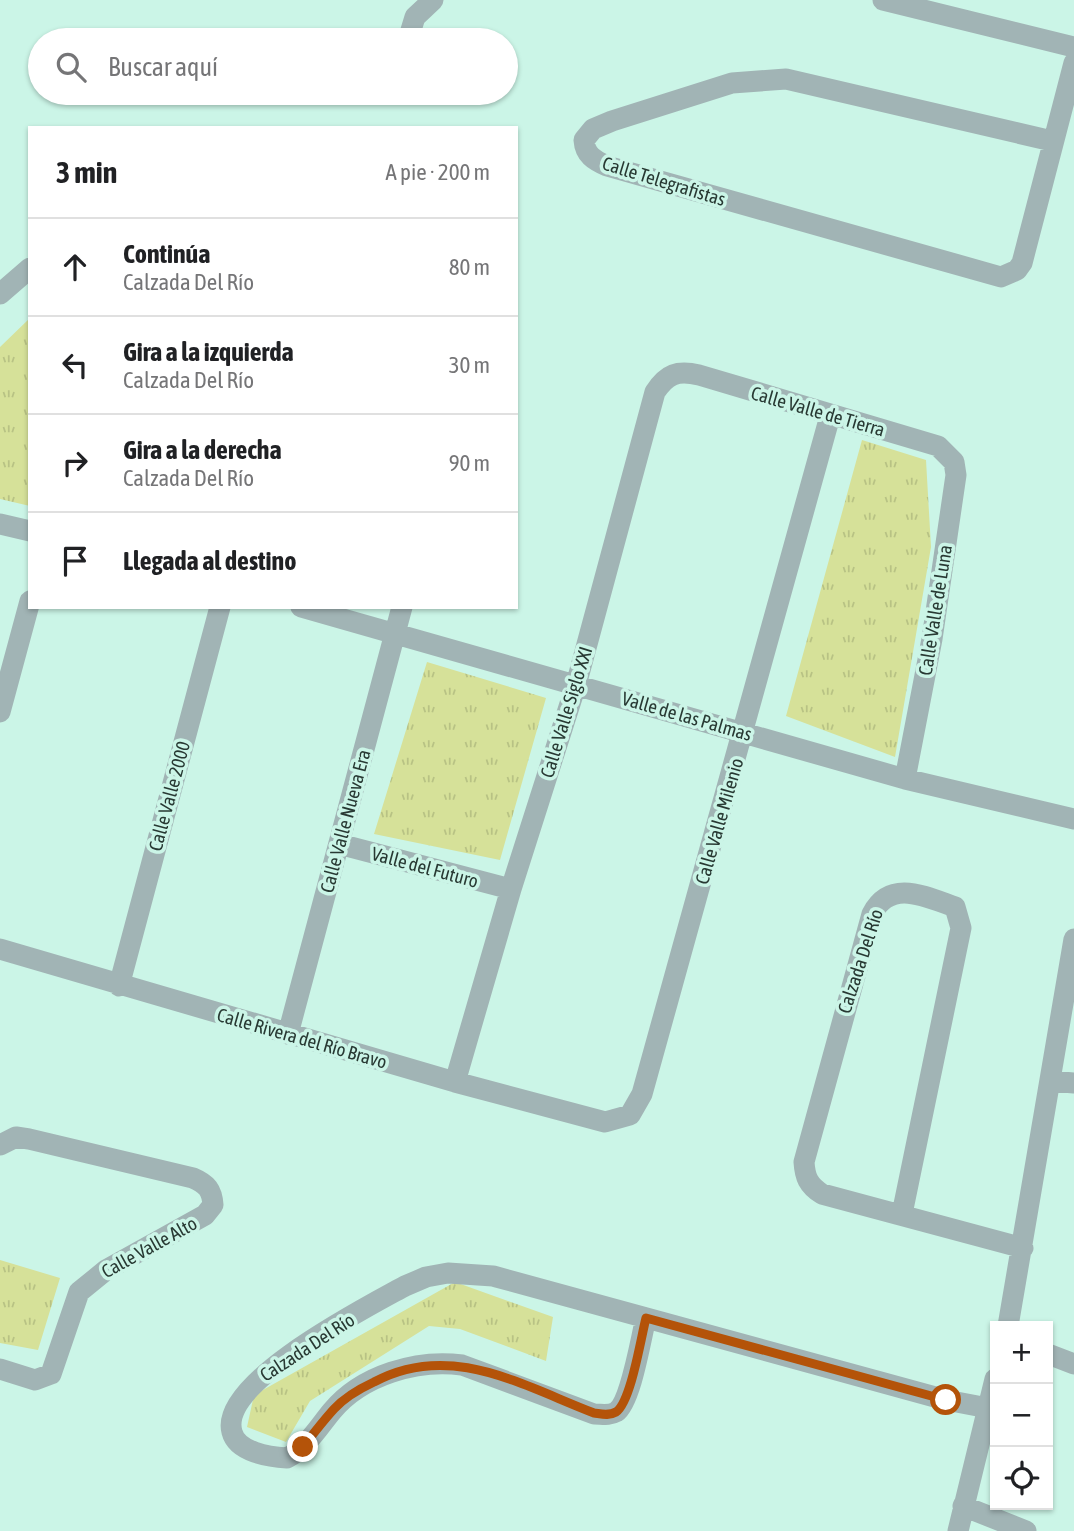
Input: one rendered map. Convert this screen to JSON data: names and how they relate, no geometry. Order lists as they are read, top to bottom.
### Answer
{
  "streets": {
    "street": [
      "Calle Telegrafistas",
      "Calle Valle de Tierra",
      "Calle Valle de Luna",
      "Calle Valle Siglo XXI",
      "Valle de las Palmas",
      "Calle Valle 2000",
      "Calle Valle Nueva Era",
      "Calle Valle Milenio",
      "Valle del Futuro",
      "Calzada Del Río",
      "Calle Rivera del Río Bravo",
      "Calle Valle Alto"
    ]
  },
  "crossings": [
    ["Calle Valle de Tierra", "Calle Valle de Luna"],
    ["Calle Valle de Tierra", "Calle Valle Siglo XXI"],
    ["Calle Valle de Tierra", "Calle Valle Milenio"],
    ["Calle Valle de Luna", "Valle de las Palmas"],
    ["Calle Valle Siglo XXI", "Valle de las Palmas"],
    ["Calle Valle Siglo XXI", "Valle del Futuro"],
    ["Calle Valle Siglo XXI", "Calle Rivera del Río Bravo"],
    ["Valle de las Palmas", "Calle Valle Nueva Era"],
    ["Valle de las Palmas", "Calle Valle Milenio"],
    ["Calle Valle 2000", "Calle Rivera del Río Bravo"],
    ["Calle Valle Nueva Era", "Valle del Futuro"],
    ["Calle Valle Nueva Era", "Calle Rivera del Río Bravo"],
    ["Calle Valle Milenio", "Calle Rivera del Río Bravo"]
  ],
  "page": {
    "search": "Buscar aquí",
    "heading": ["3 min", "A pie · 200 m"],
    "list": [
      ["Continúa", "Calzada Del Río", "80 m"],
      ["Gira a la izquierda", "Calzada Del Río", "30 m"],
      ["Gira a la derecha", "Calzada Del Río", "90 m"],
      "Llegada al destino"
    ],
    "map_buttons": ["+", "−"]
  }
}
